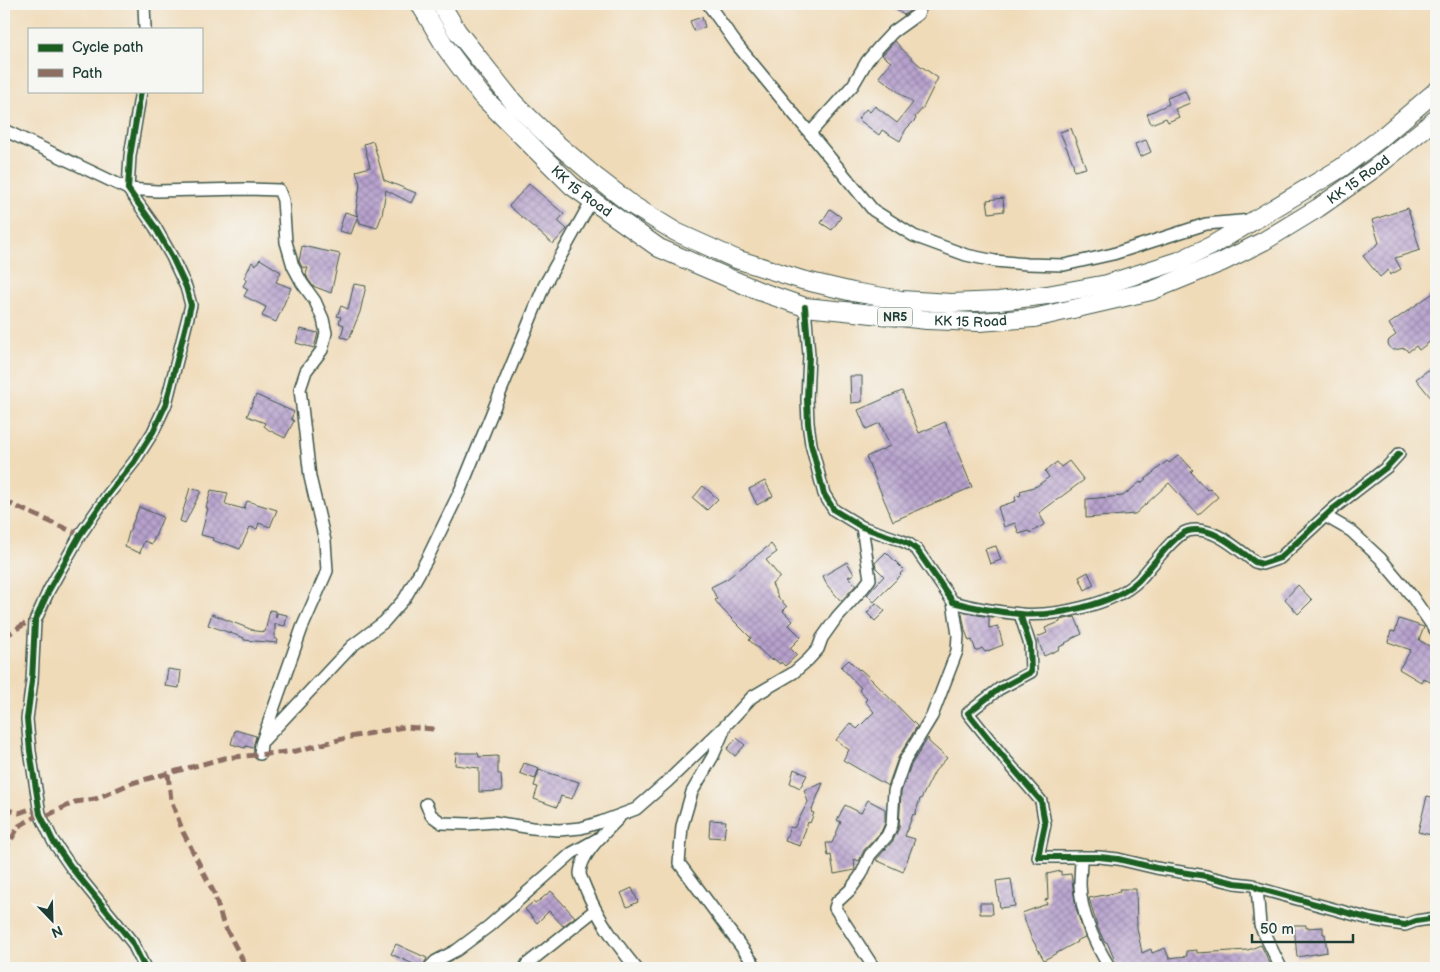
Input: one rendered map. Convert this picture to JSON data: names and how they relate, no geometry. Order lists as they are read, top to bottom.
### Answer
{
  "streets": {
    "highway": ["KK 15 Road", "NR5"]
  },
  "legend": ["Cycle path", "Path"],
  "scale_bar": "50 m",
  "north": "bottom right"
}
